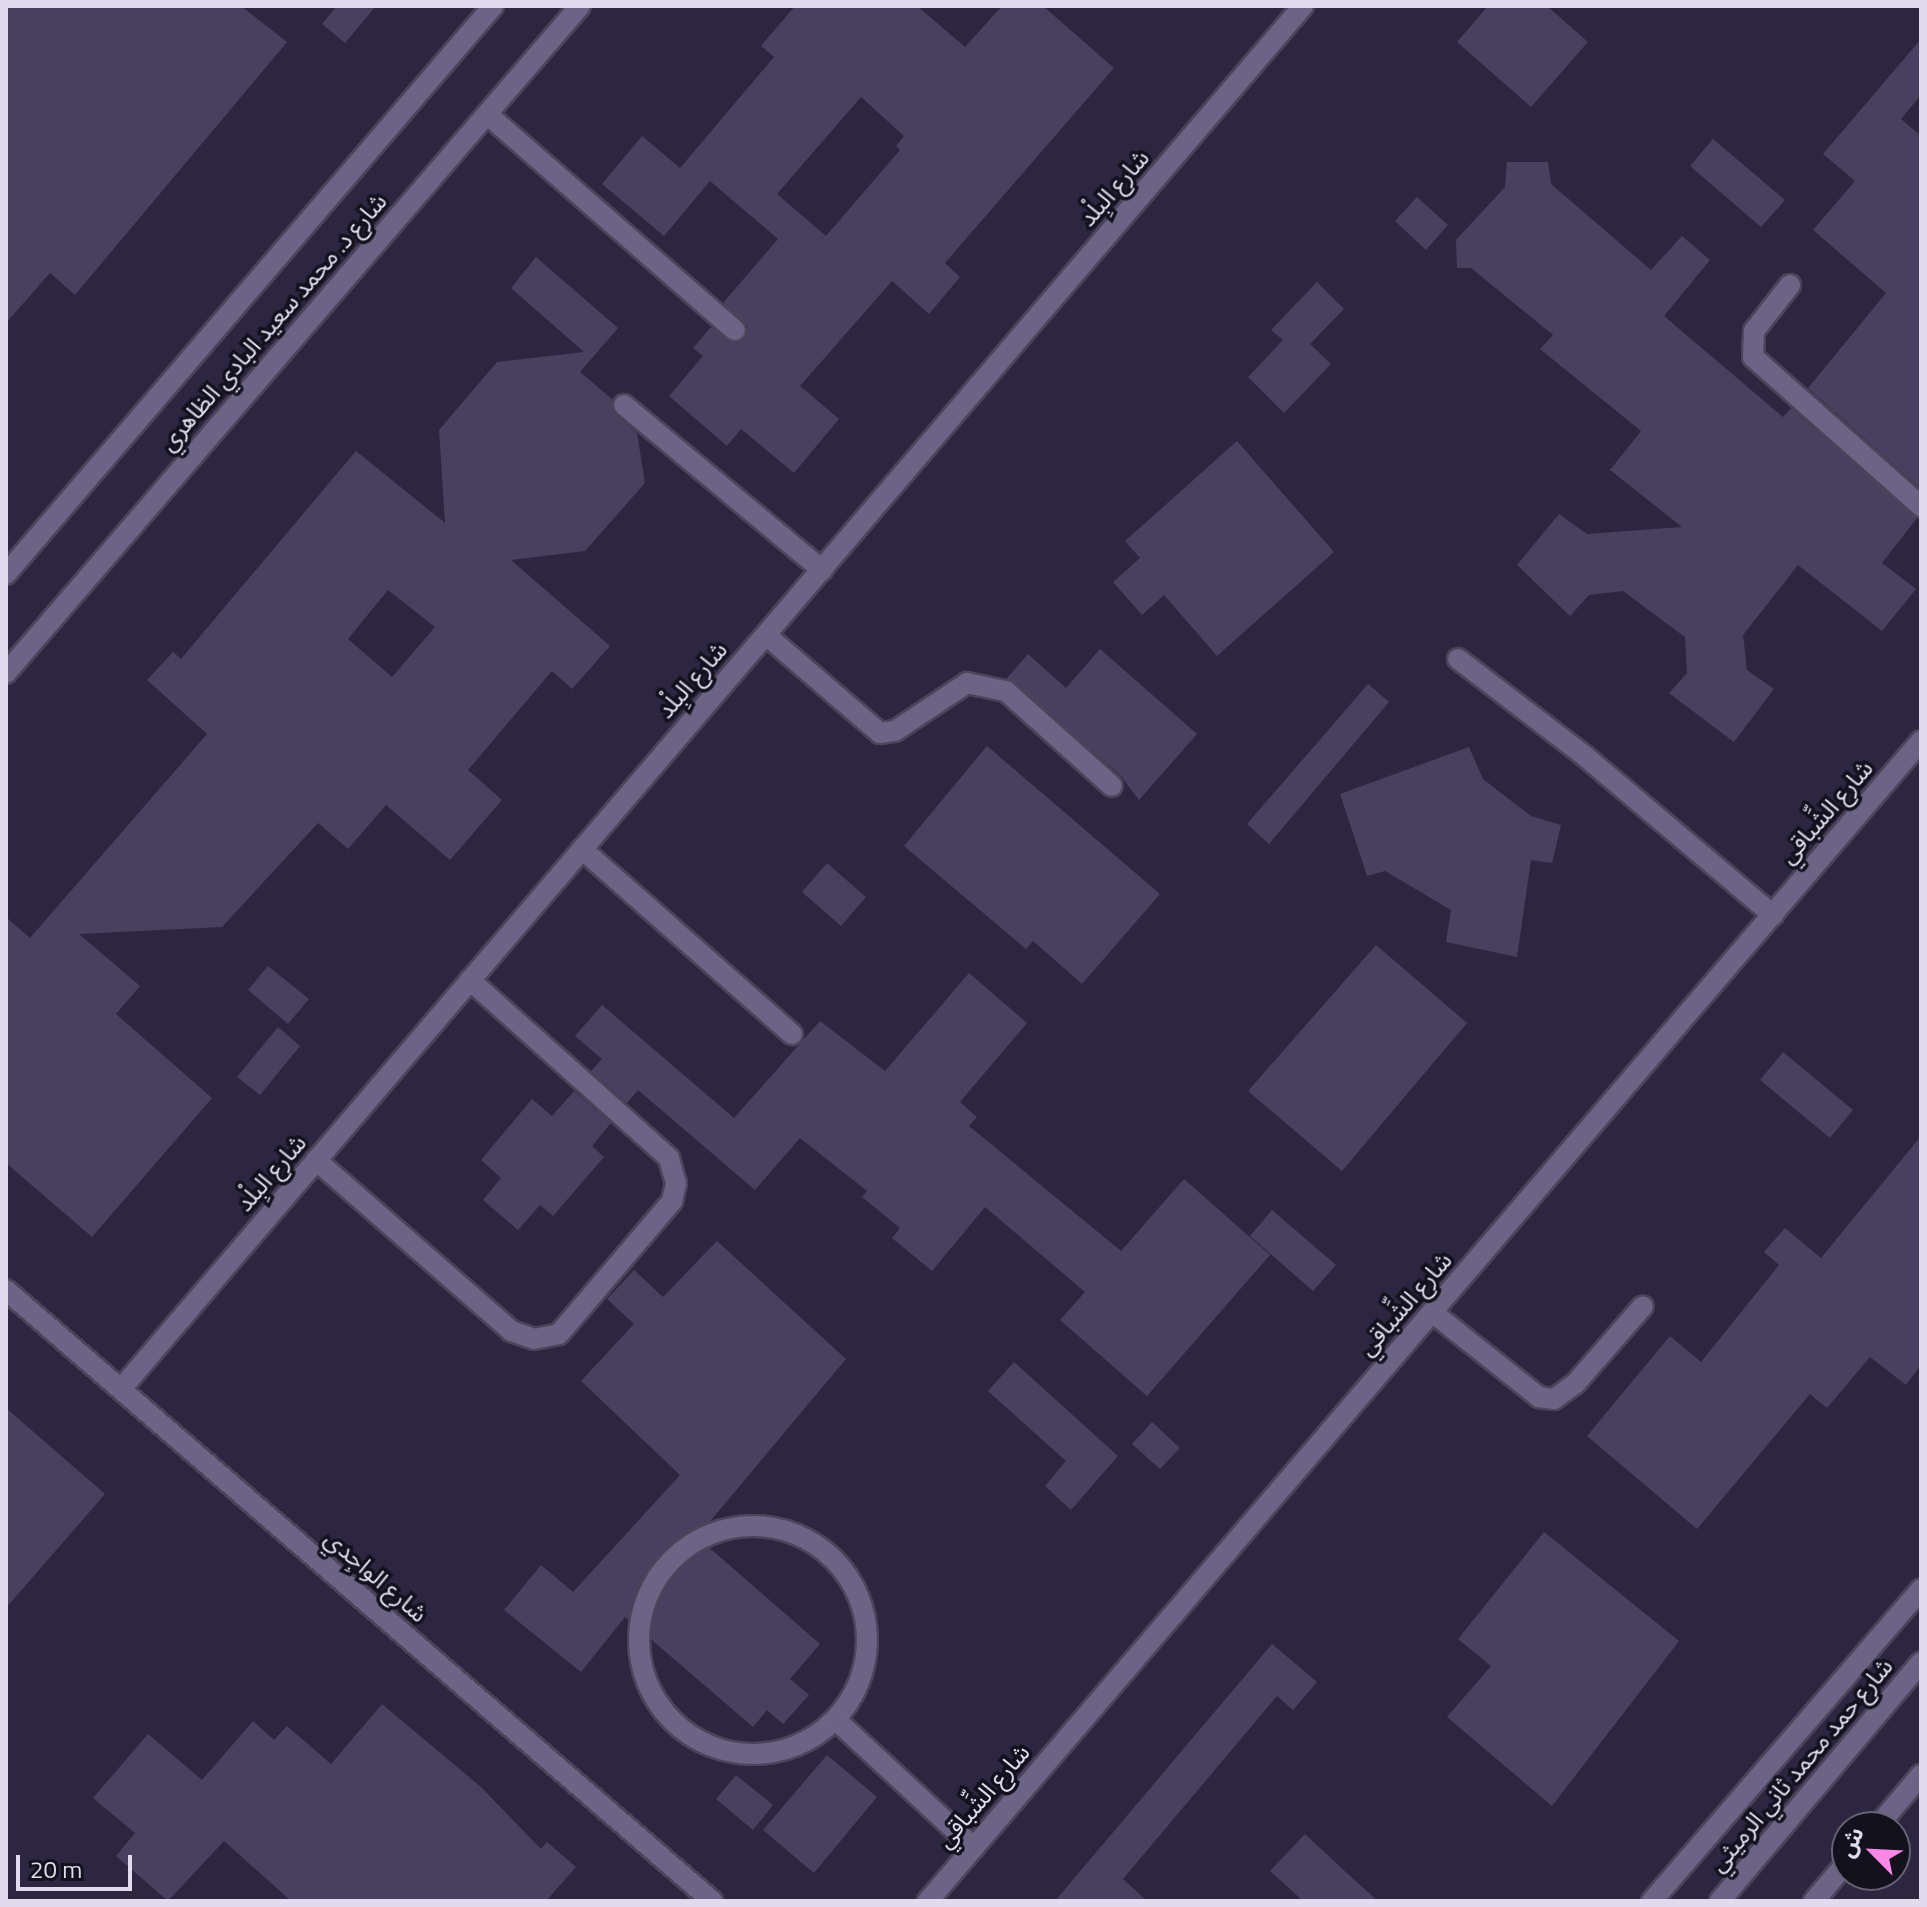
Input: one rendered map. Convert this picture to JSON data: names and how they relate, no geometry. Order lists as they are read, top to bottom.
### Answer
{
  "streets": {
    "street": [
      "شارع البِلْد",
      "شارع د. محمد سعيد البادي الظاهري",
      "شارع الشِّباقي",
      "شارع الواجِدي",
      "شارع حمد محمد ثاني الرميثي"
    ]
  },
  "crossings": [
    ["شارع البِلْد", "شارع الواجِدي"]
  ],
  "scale_bar": "20 m",
  "north": "top left"
}
